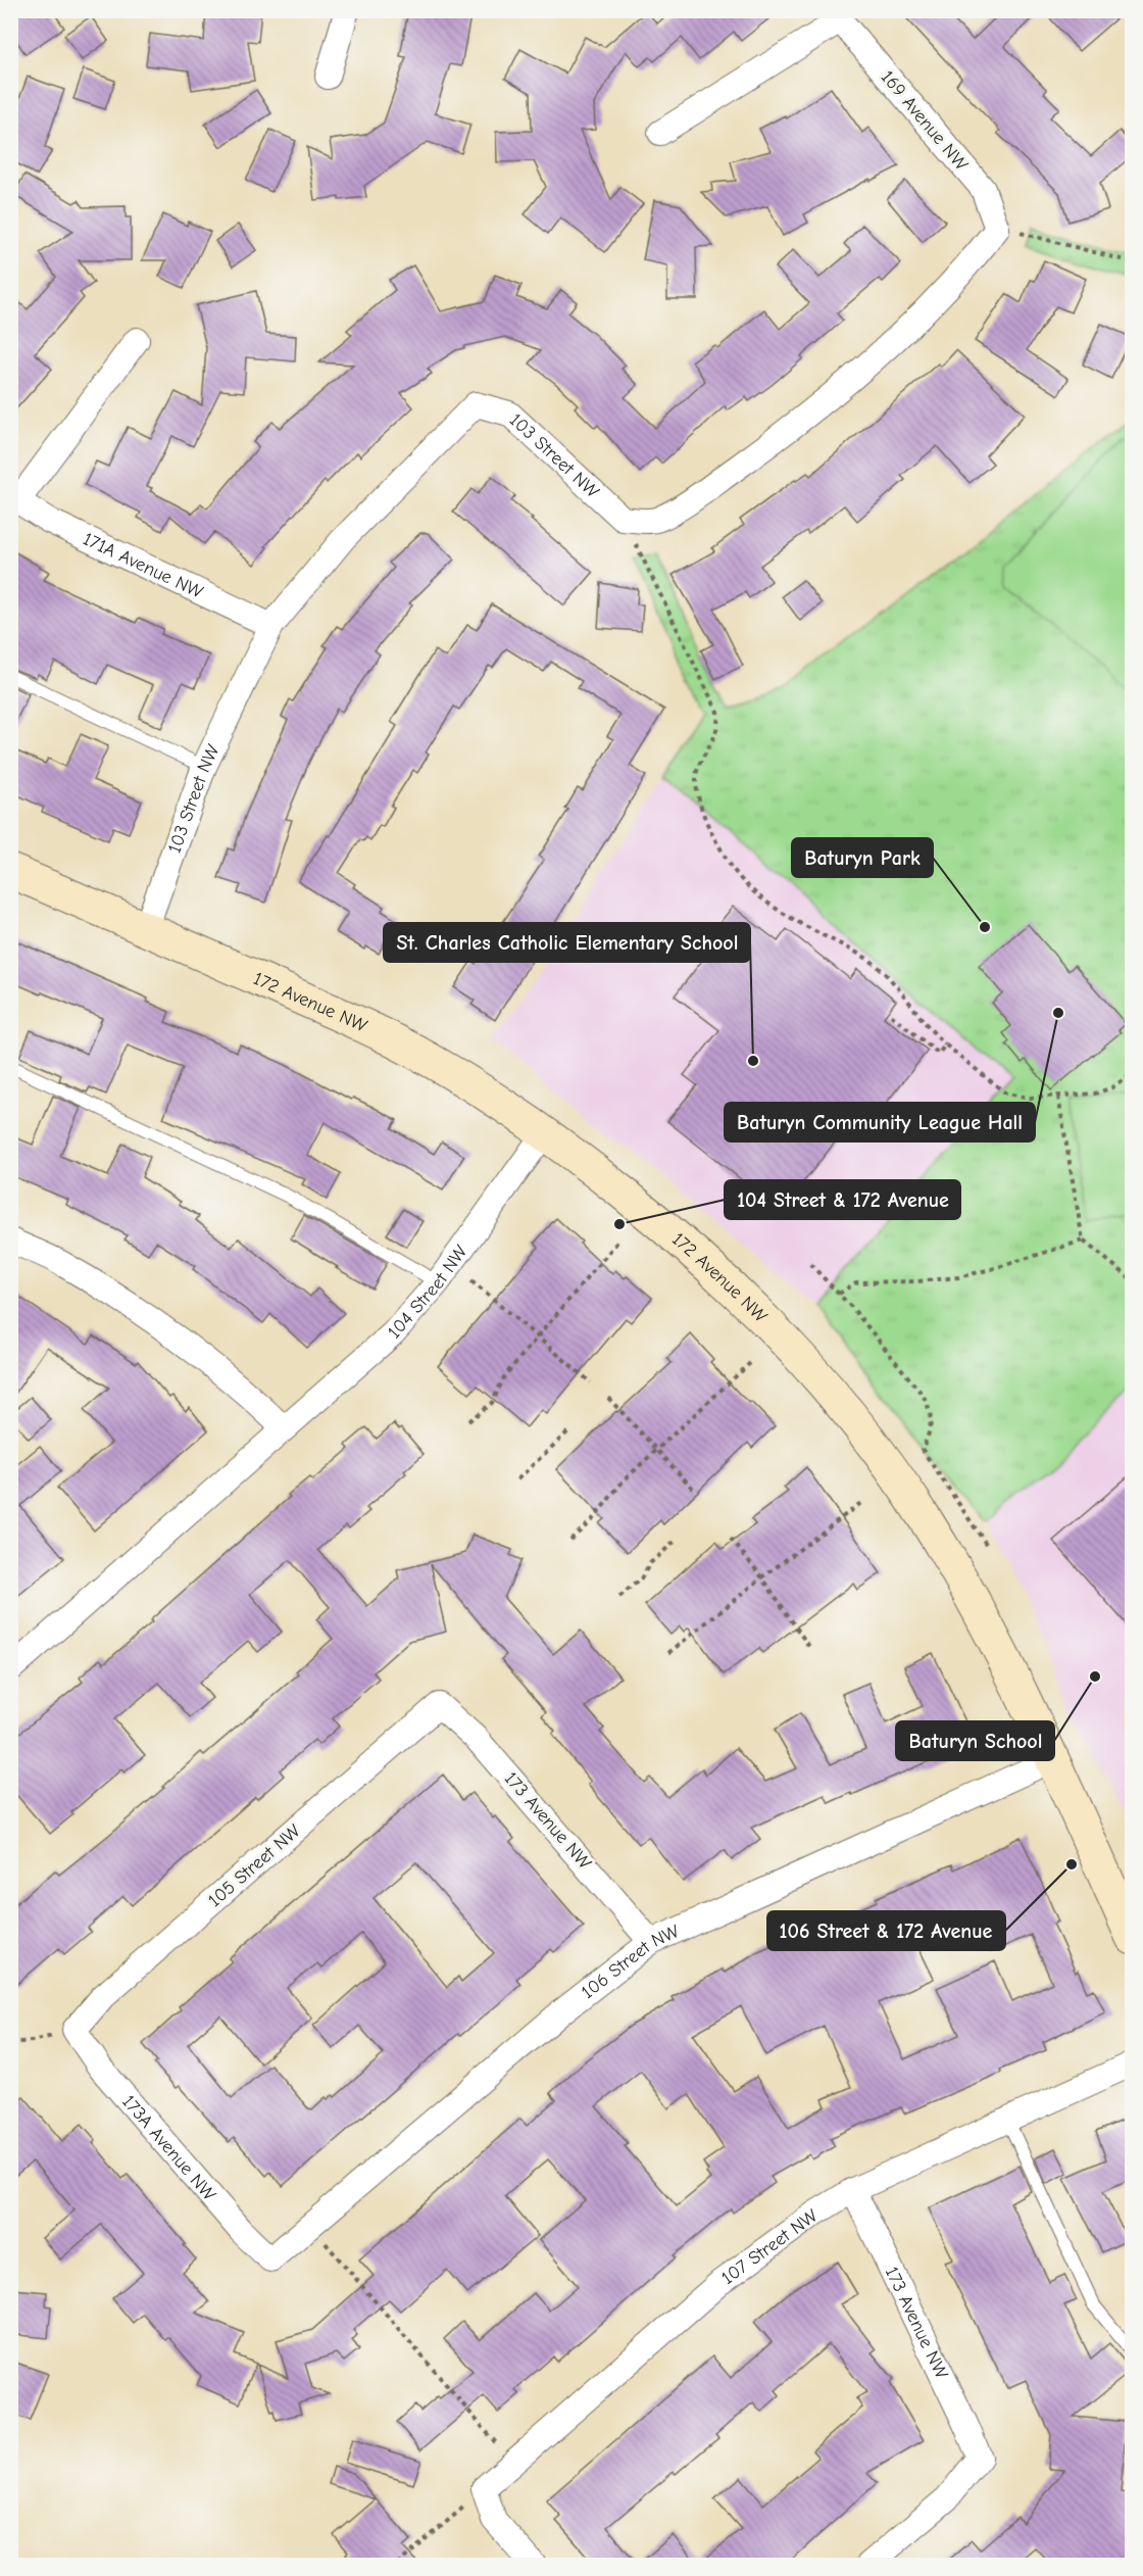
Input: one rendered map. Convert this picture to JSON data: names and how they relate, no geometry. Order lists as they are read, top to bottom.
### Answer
{
  "streets": {
    "street": [
      "169 Avenue NW",
      "103 Street NW",
      "171A Avenue NW",
      "172 Avenue NW",
      "104 Street NW",
      "173 Avenue NW",
      "105 Street NW",
      "106 Street NW",
      "173A Avenue NW",
      "107 Street NW"
    ]
  },
  "crossings": [
    ["103 Street NW", "171A Avenue NW"],
    ["103 Street NW", "172 Avenue NW"],
    ["172 Avenue NW", "104 Street NW"],
    ["172 Avenue NW", "106 Street NW"],
    ["173 Avenue NW", "105 Street NW"],
    ["173 Avenue NW", "106 Street NW"],
    ["173 Avenue NW", "107 Street NW"],
    ["105 Street NW", "173A Avenue NW"],
    ["106 Street NW", "173A Avenue NW"]
  ],
  "places": [
    "Baturyn Park",
    "Baturyn Community League Hall",
    "St. Charles Catholic Elementary School",
    "104 Street & 172 Avenue",
    "Baturyn School",
    "106 Street & 172 Avenue"
  ]
}
